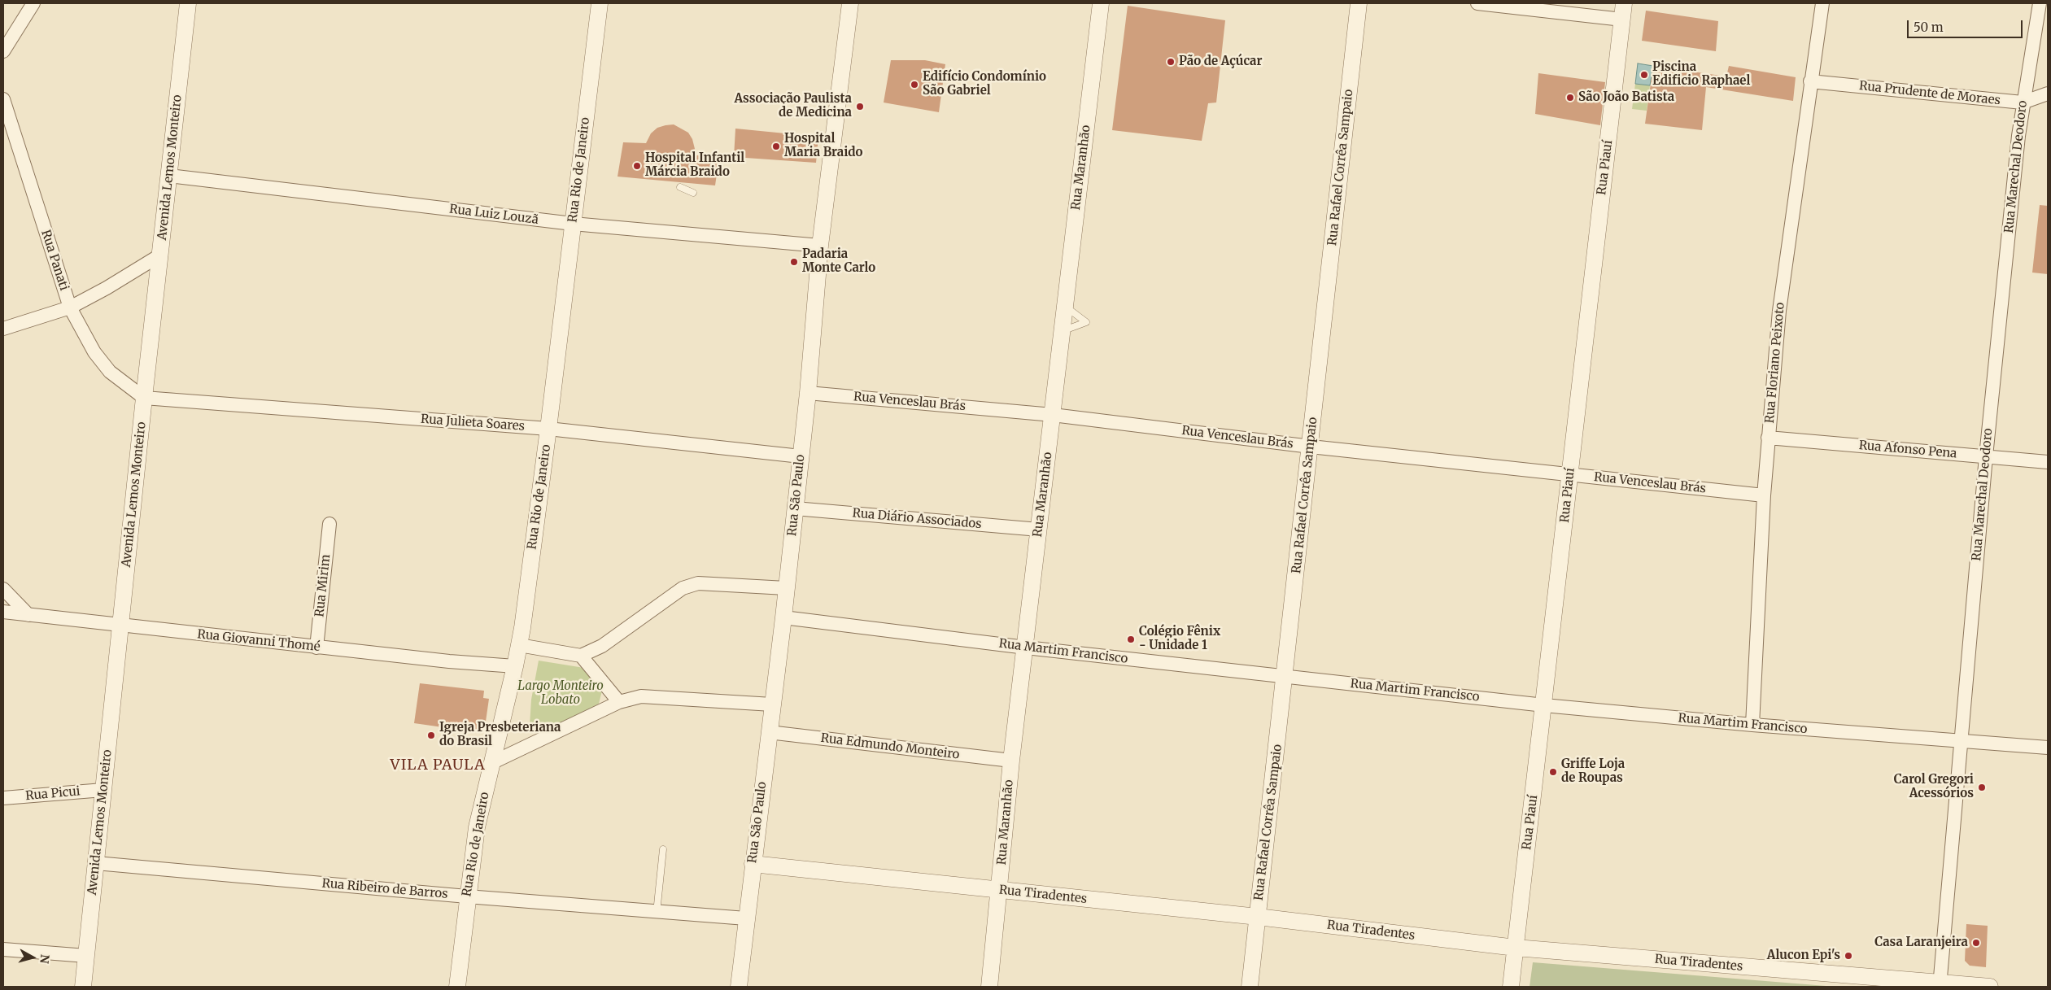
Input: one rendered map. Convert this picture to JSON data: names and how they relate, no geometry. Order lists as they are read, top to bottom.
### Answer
{
  "streets": {
    "street": [
      "Rua Prudente de Moraes",
      "Rua Marechal Deodoro",
      "Avenida Lemos Monteiro",
      "Rua Maranhão",
      "Rua Rafael Corrêa Sampaio",
      "Rua Piauí",
      "Rua Rio de Janeiro",
      "Rua Luiz Louzã",
      "Rua Panati",
      "Rua Floriano Peixoto",
      "Rua Venceslau Brás",
      "Rua Julieta Soares",
      "Rua Afonso Pena",
      "Rua São Paulo",
      "Rua Diário Associados",
      "Rua Mirim",
      "Rua Giovanni Thomé",
      "Rua Martim Francisco",
      "Rua Edmundo Monteiro",
      "Rua Picui",
      "Rua Ribeiro de Barros",
      "Rua Tiradentes"
    ]
  },
  "crossings": [
    ["Rua Prudente de Moraes", "Rua Marechal Deodoro"],
    ["Rua Prudente de Moraes", "Rua Floriano Peixoto"],
    ["Rua Marechal Deodoro", "Rua Afonso Pena"],
    ["Rua Marechal Deodoro", "Rua Martim Francisco"],
    ["Rua Marechal Deodoro", "Rua Tiradentes"],
    ["Avenida Lemos Monteiro", "Rua Luiz Louzã"],
    ["Avenida Lemos Monteiro", "Rua Panati"],
    ["Avenida Lemos Monteiro", "Rua Julieta Soares"],
    ["Avenida Lemos Monteiro", "Rua Giovanni Thomé"],
    ["Avenida Lemos Monteiro", "Rua Picui"],
    ["Avenida Lemos Monteiro", "Rua Ribeiro de Barros"],
    ["Rua Maranhão", "Rua Venceslau Brás"],
    ["Rua Maranhão", "Rua Diário Associados"],
    ["Rua Maranhão", "Rua Martim Francisco"],
    ["Rua Maranhão", "Rua Edmundo Monteiro"],
    ["Rua Maranhão", "Rua Tiradentes"],
    ["Rua Rafael Corrêa Sampaio", "Rua Venceslau Brás"],
    ["Rua Rafael Corrêa Sampaio", "Rua Martim Francisco"],
    ["Rua Rafael Corrêa Sampaio", "Rua Tiradentes"],
    ["Rua Piauí", "Rua Venceslau Brás"],
    ["Rua Piauí", "Rua Martim Francisco"],
    ["Rua Piauí", "Rua Tiradentes"],
    ["Rua Rio de Janeiro", "Rua Luiz Louzã"],
    ["Rua Rio de Janeiro", "Rua Julieta Soares"],
    ["Rua Rio de Janeiro", "Rua Giovanni Thomé"],
    ["Rua Rio de Janeiro", "Rua Ribeiro de Barros"],
    ["Rua Luiz Louzã", "Rua São Paulo"],
    ["Rua Panati", "Rua Julieta Soares"],
    ["Rua Floriano Peixoto", "Rua Venceslau Brás"],
    ["Rua Floriano Peixoto", "Rua Afonso Pena"],
    ["Rua Floriano Peixoto", "Rua Martim Francisco"],
    ["Rua Venceslau Brás", "Rua São Paulo"],
    ["Rua Julieta Soares", "Rua São Paulo"],
    ["Rua São Paulo", "Rua Diário Associados"],
    ["Rua São Paulo", "Rua Martim Francisco"],
    ["Rua São Paulo", "Rua Edmundo Monteiro"],
    ["Rua São Paulo", "Rua Ribeiro de Barros"],
    ["Rua São Paulo", "Rua Tiradentes"],
    ["Rua Mirim", "Rua Giovanni Thomé"]
  ],
  "districts": ["VILA PAULA"],
  "parks": ["Largo Monteiro Lobato"],
  "places": [
    "Pão de Açúcar",
    "Piscina Edificio Raphael",
    "Edifício Condomínio São Gabriel",
    "São João Batista",
    "Associação Paulista de Medicina",
    "Hospital Maria Braido",
    "Hospital Infantil Márcia Braido",
    "Padaria Monte Carlo",
    "Colégio Fênix - Unidade 1",
    "Igreja Presbeteriana do Brasil",
    "Griffe Loja de Roupas",
    "Carol Gregori Acessórios",
    "Casa Laranjeira",
    "Alucon Epi's"
  ],
  "scale_bar": "50 m",
  "north": "right"
}
